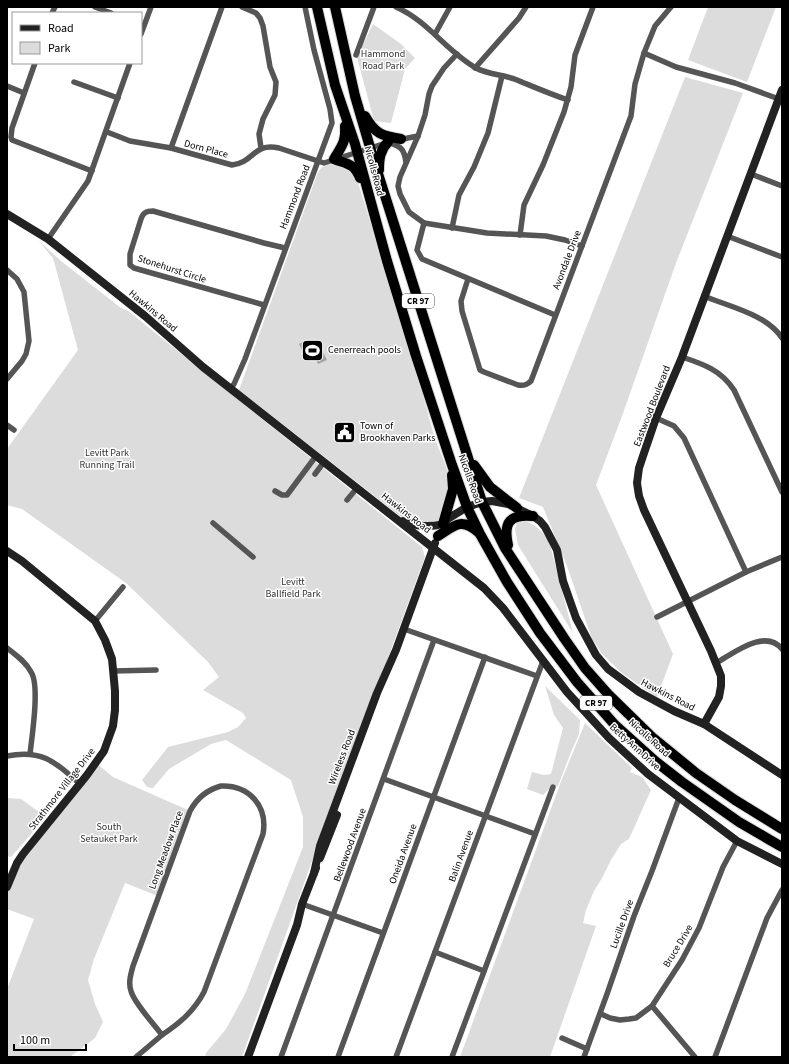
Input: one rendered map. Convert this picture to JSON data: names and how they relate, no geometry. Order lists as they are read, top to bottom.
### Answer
{
  "streets": {
    "highway": ["Nicolls Road", "CR 97"],
    "street": [
      "Dorn Place",
      "Hammond Road",
      "Avondale Drive",
      "Stonehurst Circle",
      "Hawkins Road",
      "Eastwood Boulevard",
      "Betty Ann Drive",
      "Wireless Road",
      "Strathmore Village Drive",
      "Bellewood Avenue",
      "Long Meadow Place",
      "Oneida Avenue",
      "Balin Avenue",
      "Lucille Drive",
      "Bruce Drive"
    ]
  },
  "crossings": [
    ["Nicolls Road", "Hawkins Road"],
    ["Hammond Road", "Stonehurst Circle"],
    ["Hammond Road", "Hawkins Road"],
    ["Hawkins Road", "Eastwood Boulevard"],
    ["Hawkins Road", "Betty Ann Drive"],
    ["Hawkins Road", "Wireless Road"],
    ["Betty Ann Drive", "Wireless Road"],
    ["Betty Ann Drive", "Balin Avenue"],
    ["Betty Ann Drive", "Lucille Drive"],
    ["Betty Ann Drive", "Bruce Drive"],
    ["Lucille Drive", "Bruce Drive"]
  ],
  "parks": [
    "Hammond Road Park",
    "Levitt Park Running Trail",
    "Levitt Ballfield Park",
    "South Setauket Park"
  ],
  "places": {
    "sports": ["Cenerreach pools"],
    "public building": ["Town of Brookhaven Parks"]
  },
  "legend": ["Road", "Park"],
  "scale_bar": "100 m"
}
